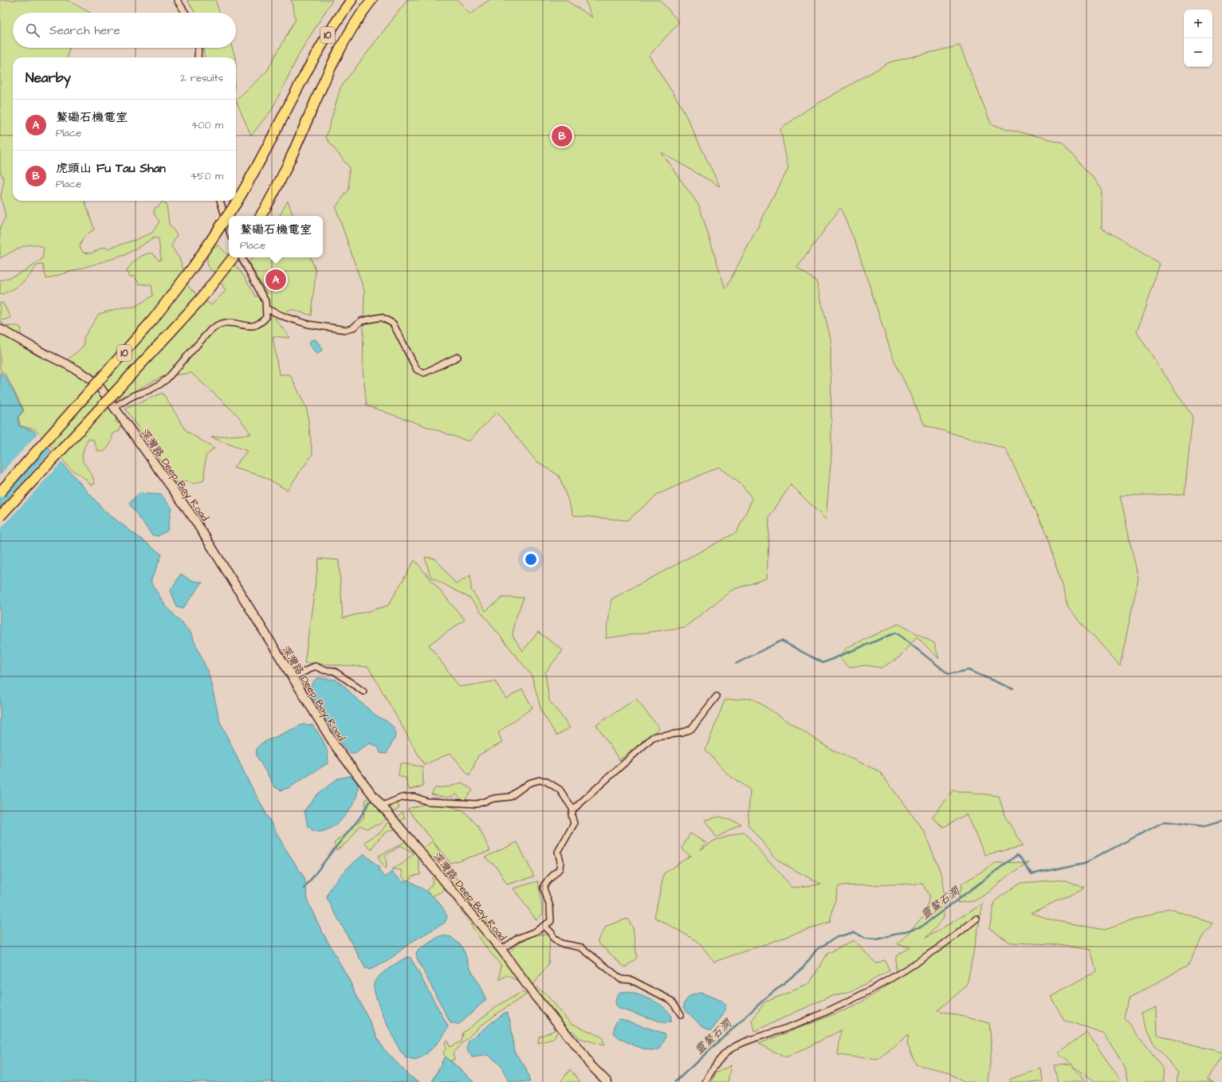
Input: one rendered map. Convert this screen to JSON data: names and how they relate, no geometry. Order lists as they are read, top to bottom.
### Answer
{
  "streets": {
    "highway": ["10"],
    "street": ["深灣路 Deep Bay Road"]
  },
  "water": ["靈鰲石澗"],
  "page": {
    "map_buttons": ["+", "−"],
    "search": "Search here",
    "heading": ["Nearby", "2 results"],
    "list": [
      {
        "mark": "A",
        "name": "鰲磡石機電室",
        "note": "Place",
        "value": "400 m"
      },
      {
        "mark": "B",
        "name": "虎頭山 Fu Tau Shan",
        "note": "Place",
        "value": "450 m"
      }
    ],
    "pins": ["B", "A"],
    "popup": ["鰲磡石機電室", "Place"]
  }
}
